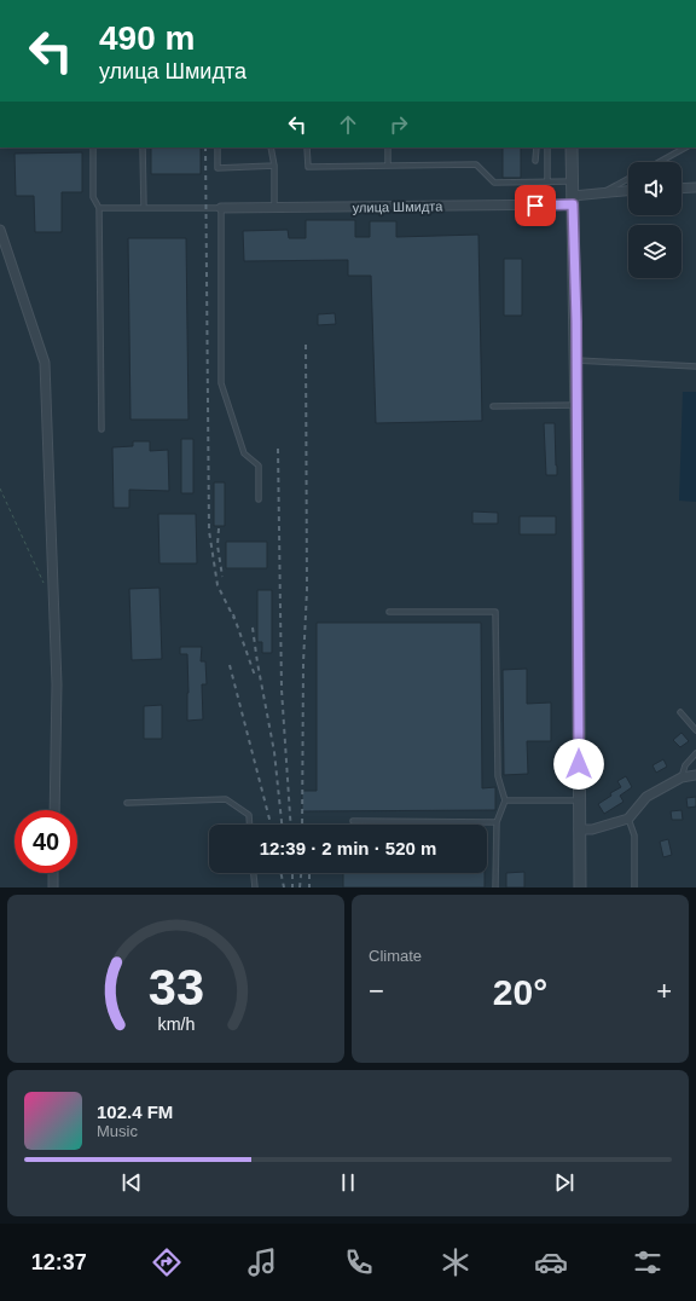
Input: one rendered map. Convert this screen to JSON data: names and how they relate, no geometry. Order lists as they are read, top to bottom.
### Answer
{
  "streets": {
    "street": ["улица Шмидта"]
  },
  "page": {
    "turn": ["490 m", "улица Шмидта"],
    "limit": "40",
    "trip": "12:39 · 2 min · 520 m",
    "tile": "Climate",
    "heat": ["−", "20°", "+"],
    "song": ["102.4 FM", "Music"],
    "tabs": "12:37",
    "gauge": ["33", "km/h"]
  }
}
